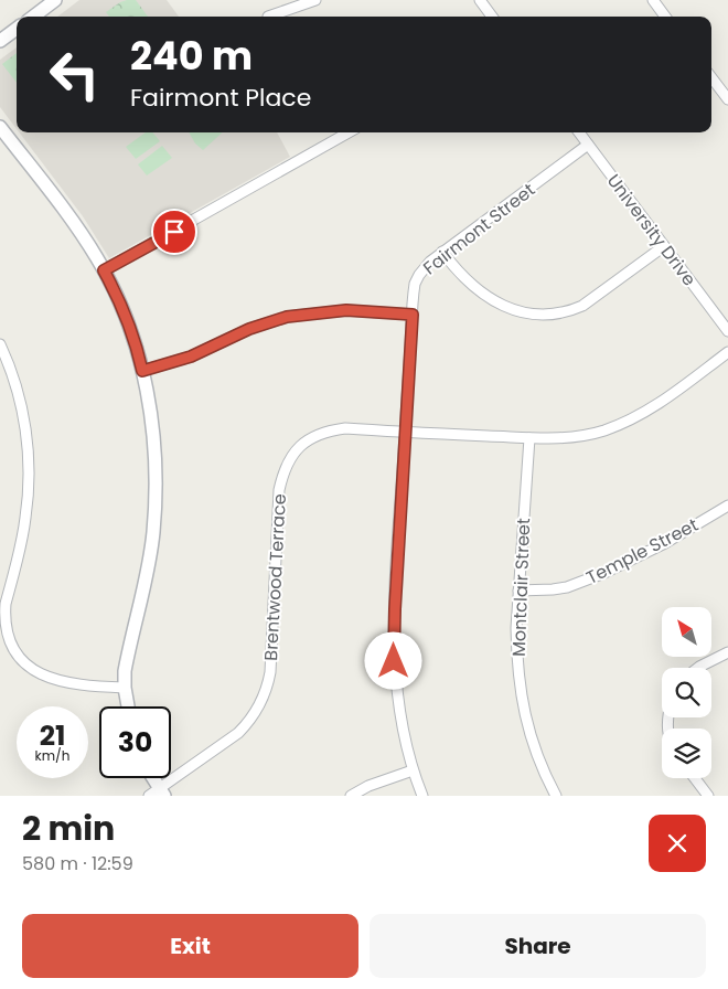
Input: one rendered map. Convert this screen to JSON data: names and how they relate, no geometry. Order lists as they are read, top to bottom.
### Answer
{
  "streets": {
    "street": [
      "Fairmont Street",
      "University Drive",
      "Temple Street",
      "Brentwood Terrace",
      "Montclair Street"
    ]
  },
  "crossings": [
    ["Fairmont Street", "University Drive"],
    ["Fairmont Street", "Brentwood Terrace"],
    ["Temple Street", "Montclair Street"],
    ["Brentwood Terrace", "Montclair Street"]
  ],
  "north": "top left",
  "page": {
    "turn": ["240 m", "Fairmont Place"],
    "speed": "21 km/h",
    "limit": "30",
    "heading": ["2 min", "580 m · 12:59"],
    "buttons": ["Exit", "Share"]
  }
}
